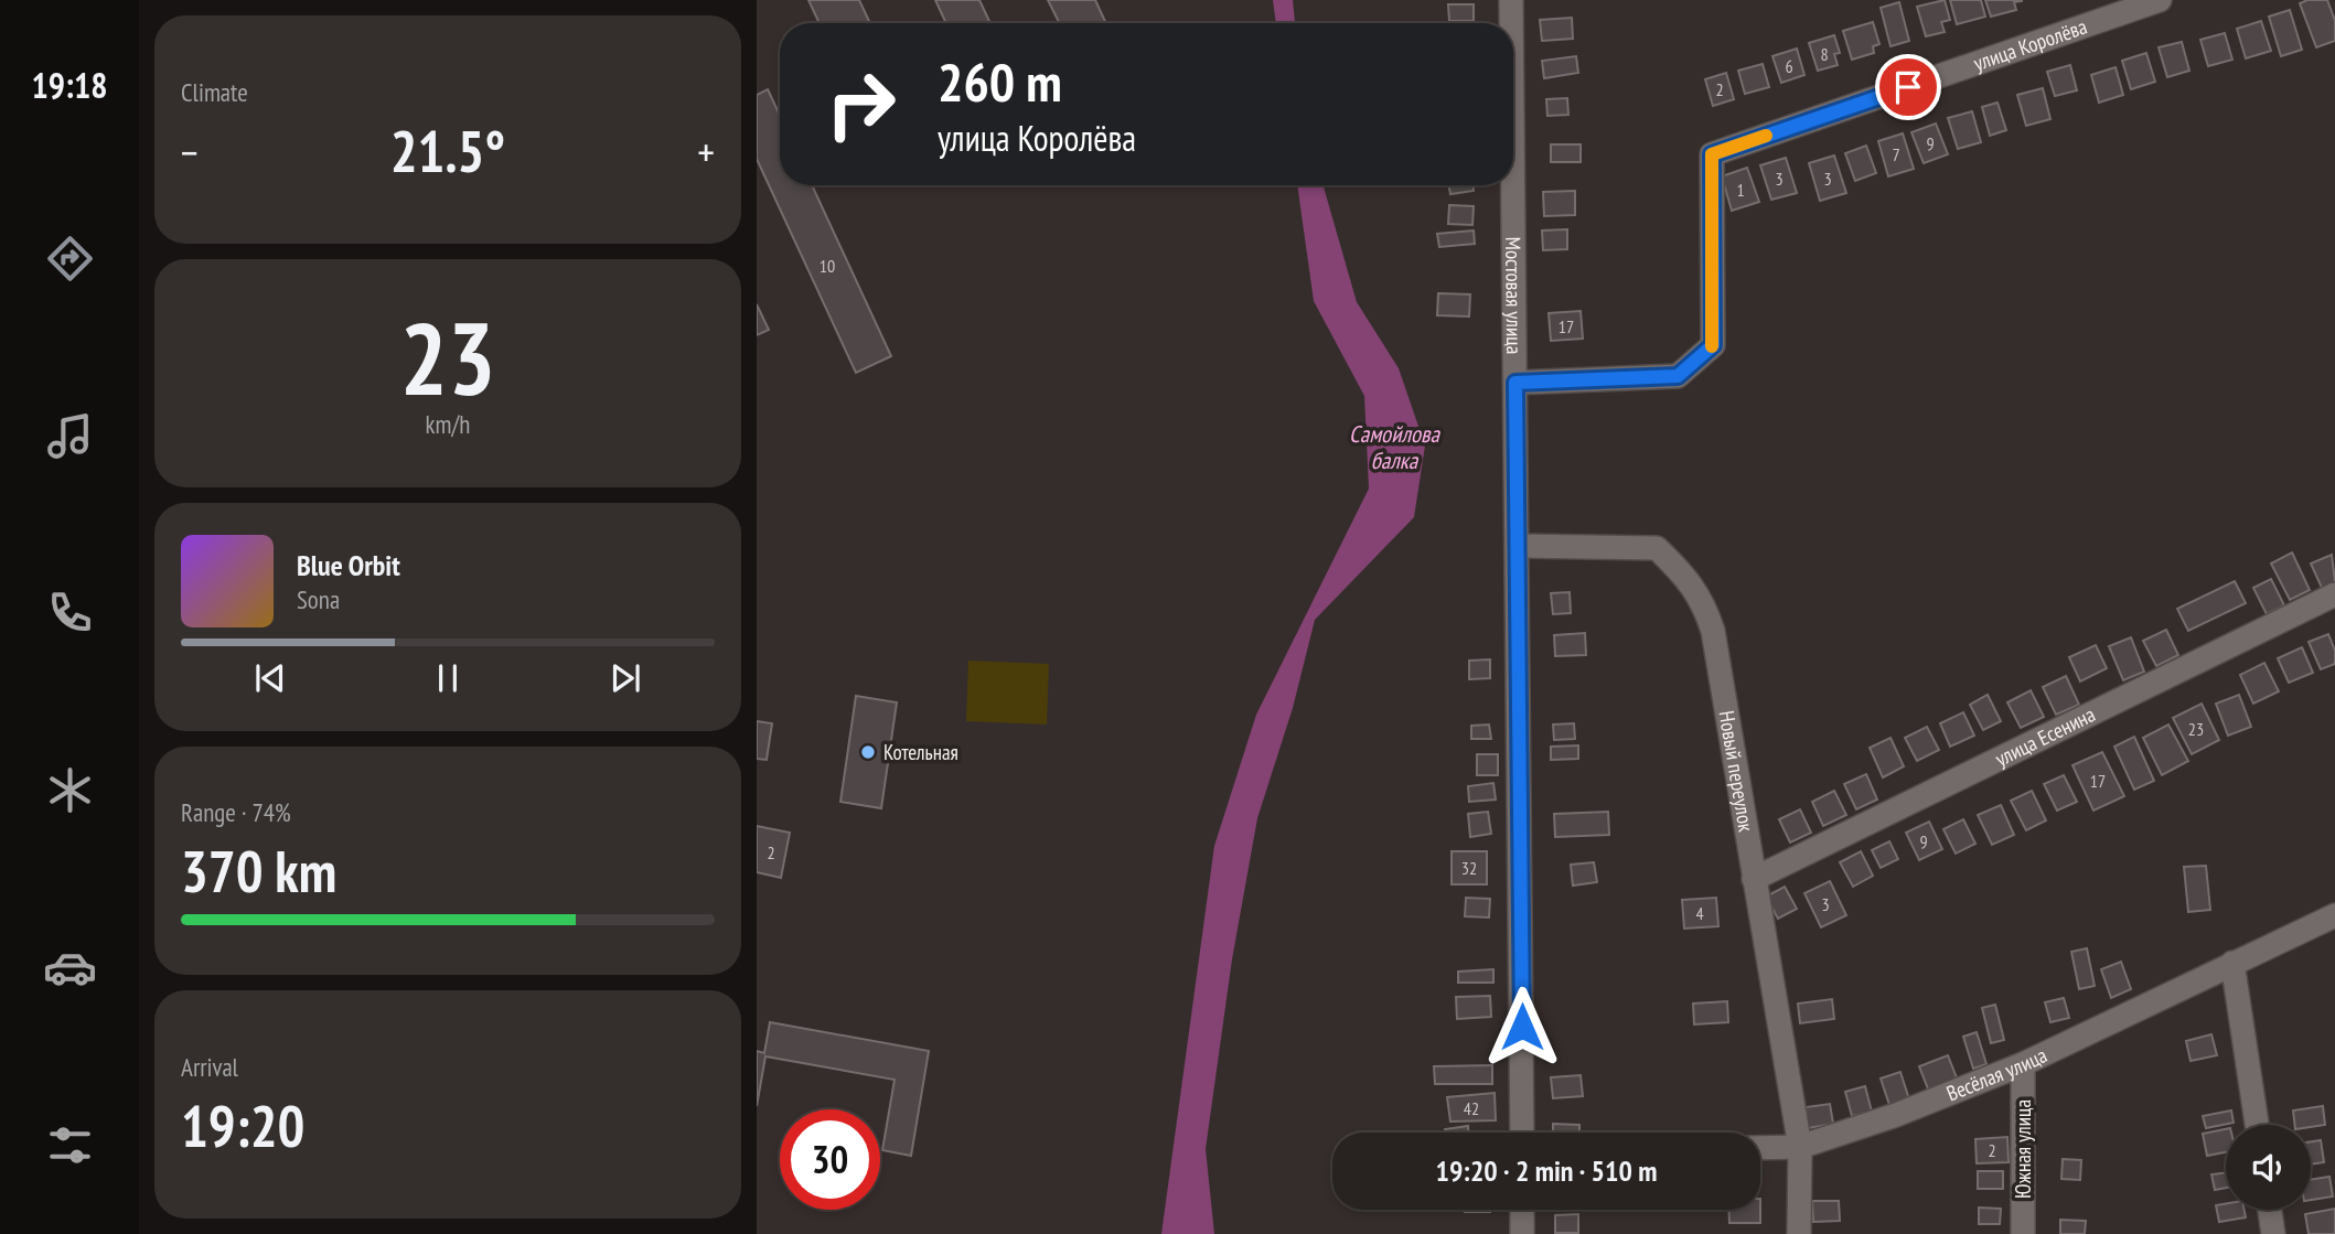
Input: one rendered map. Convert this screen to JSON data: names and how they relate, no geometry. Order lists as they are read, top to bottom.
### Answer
{
  "streets": {
    "street": [
      "улица Королёва",
      "Мостовая улица",
      "улица Есенина",
      "Новый переулок",
      "Весёлая улица",
      "Южная улица"
    ]
  },
  "crossings": [
    ["улица Королёва", "Мостовая улица"],
    ["Мостовая улица", "Новый переулок"],
    ["улица Есенина", "Новый переулок"],
    ["Новый переулок", "Весёлая улица"],
    ["Весёлая улица", "Южная улица"]
  ],
  "water": ["Самойлова балка"],
  "places": ["Котельная"],
  "house_numbers": [
    "8",
    "6",
    "2",
    "9",
    "7",
    "3",
    "3",
    "1",
    "10",
    "17",
    "23",
    "17",
    "9",
    "2",
    "32",
    "3",
    "4",
    "42",
    "2"
  ],
  "page": {
    "tabs": "19:18",
    "tile": [
      "Climate",
      ["23", "km/h"],
      ["Range · 74%", "370 km"],
      ["Arrival", "19:20"]
    ],
    "turn": ["260 m", "улица Королёва"],
    "heat": ["−", "21.5°", "+"],
    "song": ["Blue Orbit", "Sona"],
    "limit": "30",
    "trip": "19:20 · 2 min · 510 m"
  }
}
